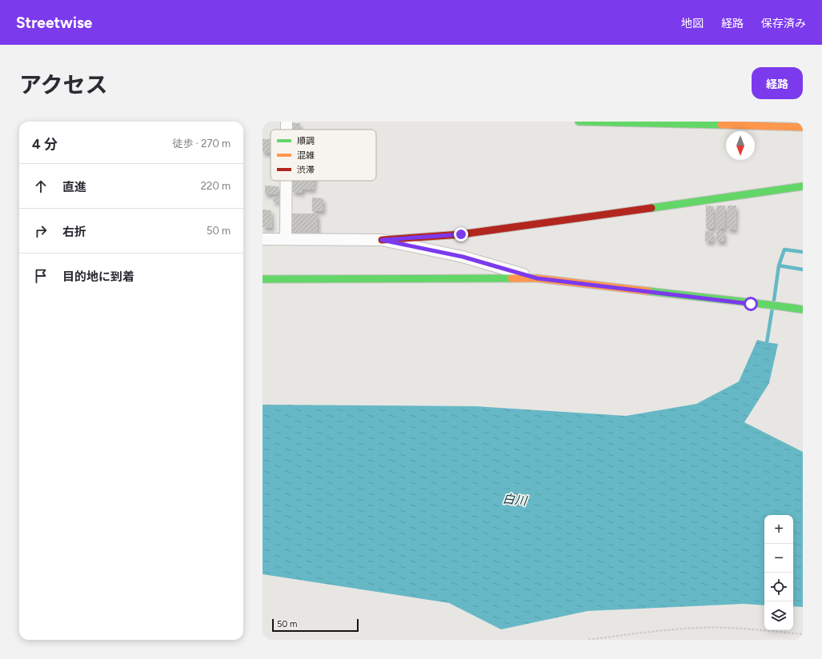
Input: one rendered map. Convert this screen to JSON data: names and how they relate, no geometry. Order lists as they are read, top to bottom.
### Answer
{
  "water": ["白川"],
  "legend": ["順調", "混雑", "渋滞"],
  "scale_bar": "50 m",
  "north": "bottom",
  "page": {
    "header": "Streetwise",
    "nav": ["地図", "経路", "保存済み"],
    "title": "アクセス",
    "buttons": "経路",
    "heading": ["4 分", "徒歩 · 270 m"],
    "list": [
      ["直進", "220 m"],
      ["右折", "50 m"],
      "目的地に到着"
    ],
    "map_buttons": ["+", "−"],
    "scale": "50 m"
  }
}
